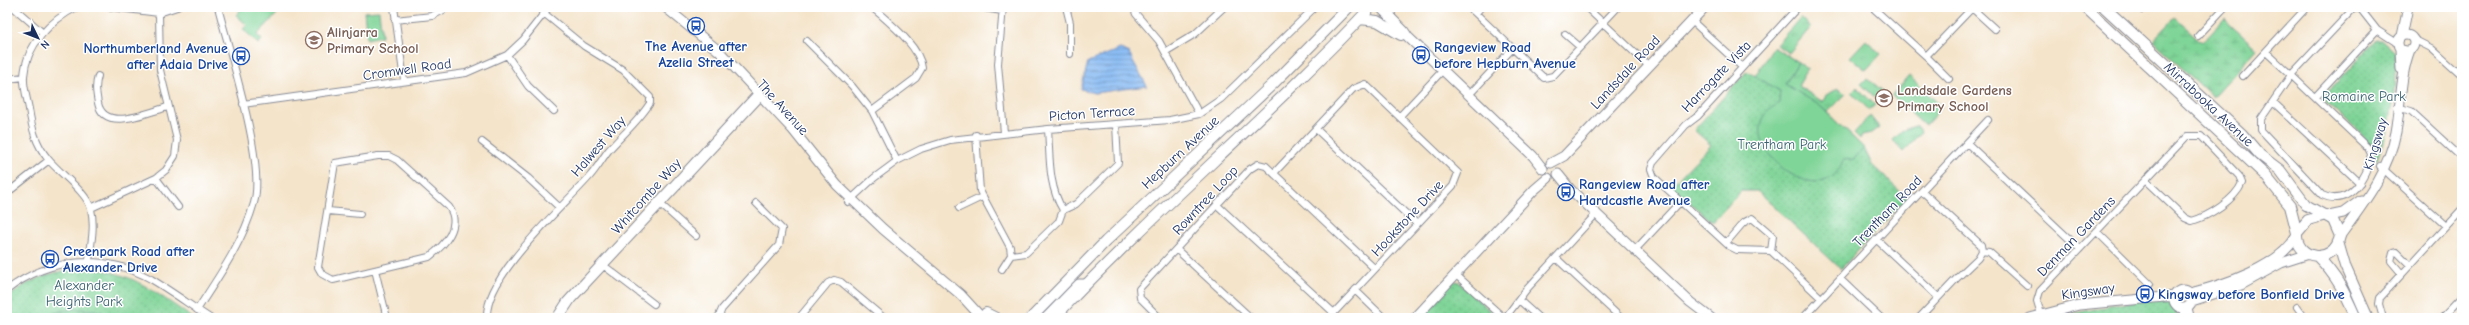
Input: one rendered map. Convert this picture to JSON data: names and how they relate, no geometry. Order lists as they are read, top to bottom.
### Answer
{
  "streets": {
    "main road": ["Mirrabooka Avenue", "Hepburn Avenue"],
    "street": [
      "Cromwell Road",
      "Landsdale Road",
      "Harrogate Vista",
      "The Avenue",
      "Picton Terrace",
      "Kingsway",
      "Halwest Way",
      "Whitcombe Way",
      "Rowntree Loop",
      "Trentham Road",
      "Hookstone Drive",
      "Denman Gardens"
    ]
  },
  "crossings": [
    ["Cromwell Road", "Halwest Way"],
    ["Mirrabooka Avenue", "Kingsway"],
    ["The Avenue", "Picton Terrace"],
    ["The Avenue", "Whitcombe Way"],
    ["Kingsway", "Denman Gardens"],
    ["Rowntree Loop", "Hookstone Drive"]
  ],
  "parks": ["Romaine Park", "Trentham Park", "Alexander Heights Park"],
  "places": {
    "bus stop": [
      "The Avenue after Azelia Street",
      "Rangeview Road before Hepburn Avenue",
      "Northumberland Avenue after Adaia Drive",
      "Rangeview Road after Hardcastle Avenue",
      "Greenpark Road after Alexander Drive",
      "Kingsway before Bonfield Drive"
    ],
    "school or university": ["Alinjarra Primary School", "Landsdale Gardens Primary School"]
  },
  "north": "bottom right"
}
